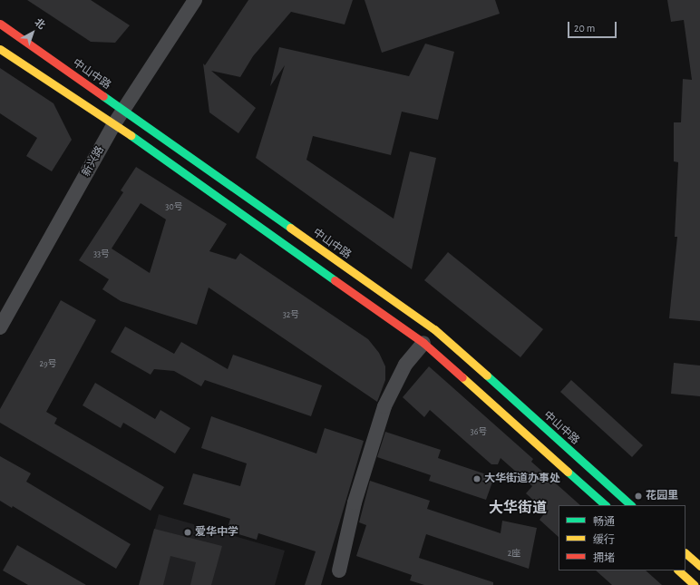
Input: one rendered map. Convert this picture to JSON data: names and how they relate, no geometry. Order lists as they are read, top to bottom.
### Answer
{
  "streets": {
    "main road": ["中山中路"],
    "street": ["新兴路"]
  },
  "crossings": [
    ["中山中路", "新兴路"]
  ],
  "districts": ["大华街道"],
  "places": ["大华街道办事处", "花园里", "爱华中学"],
  "house_numbers": [
    "30号",
    "33号",
    "32号",
    "29号",
    "36号",
    "2座"
  ],
  "legend": ["畅通", "缓行", "拥堵"],
  "scale_bar": "20 m",
  "north": "top right"
}
